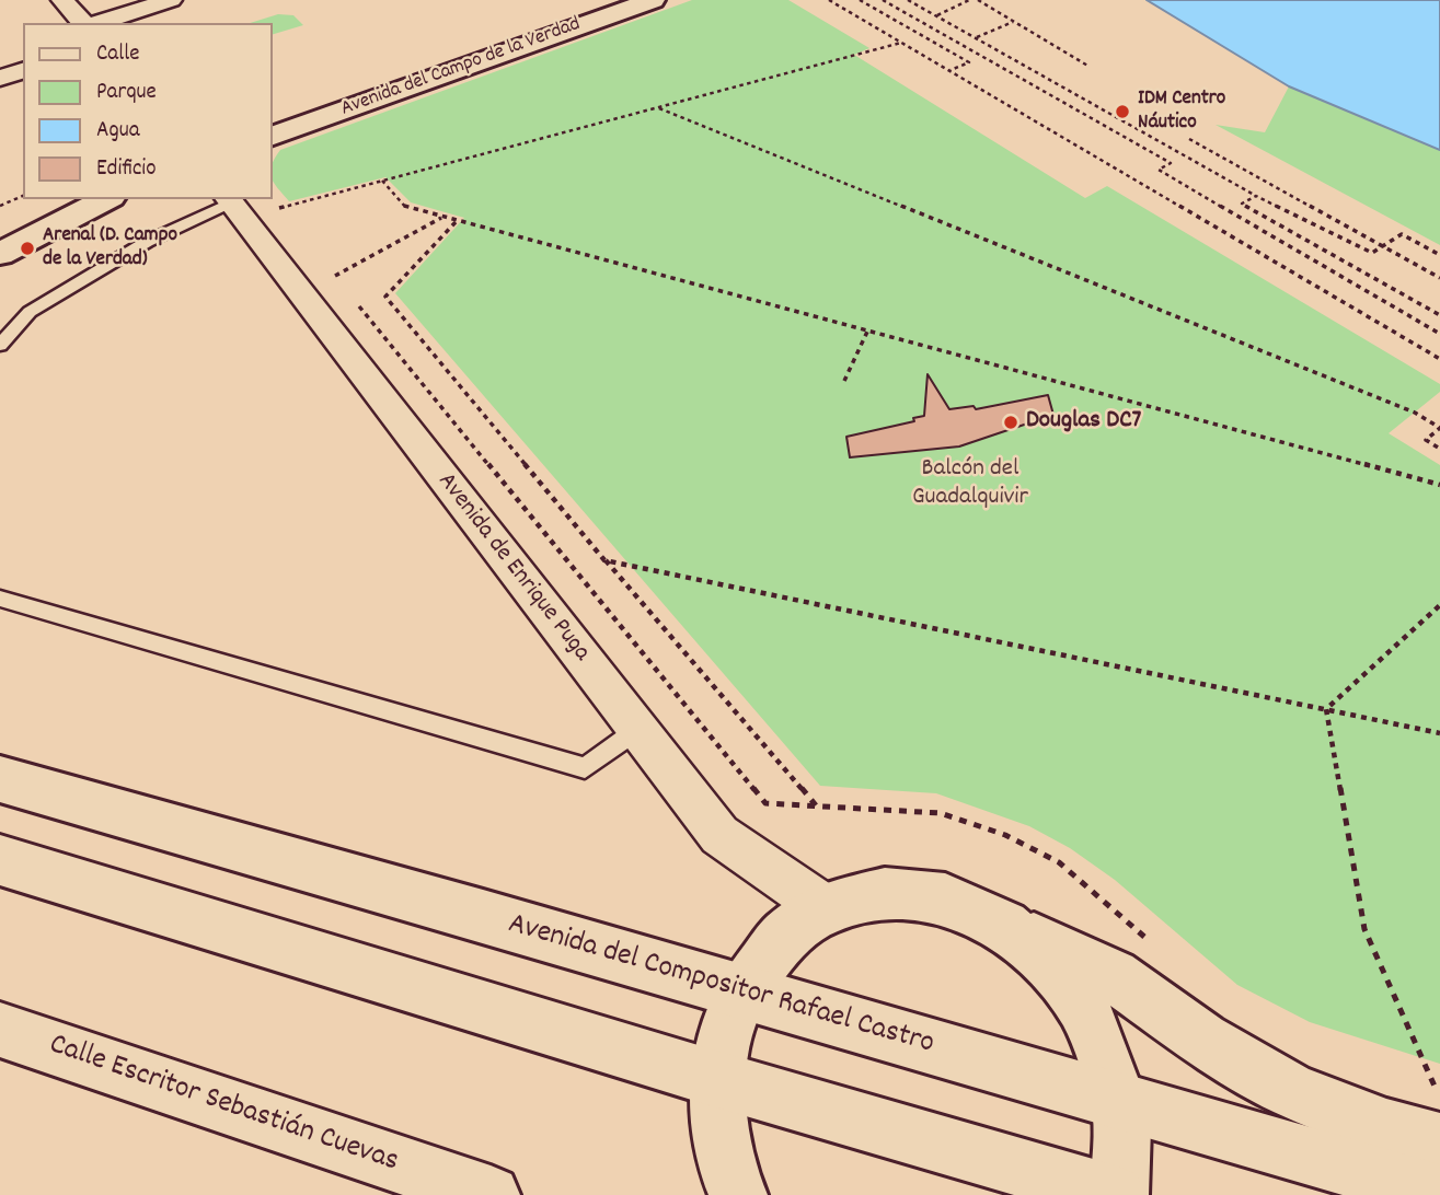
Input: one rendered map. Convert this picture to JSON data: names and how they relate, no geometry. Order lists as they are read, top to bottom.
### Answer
{
  "streets": {
    "main road": ["Avenida del Campo de la Verdad", "Avenida del Compositor Rafael Castro", "Calle Escritor Sebastián Cuevas"],
    "street": ["Avenida de Enrique Puga"]
  },
  "parks": ["Balcón del Guadalquivir"],
  "places": ["IDM Centro Náutico", "Arenal (D. Campo de la Verdad)", "Douglas DC7"],
  "legend": [
    "Calle",
    "Parque",
    "Agua",
    "Edificio"
  ]
}
